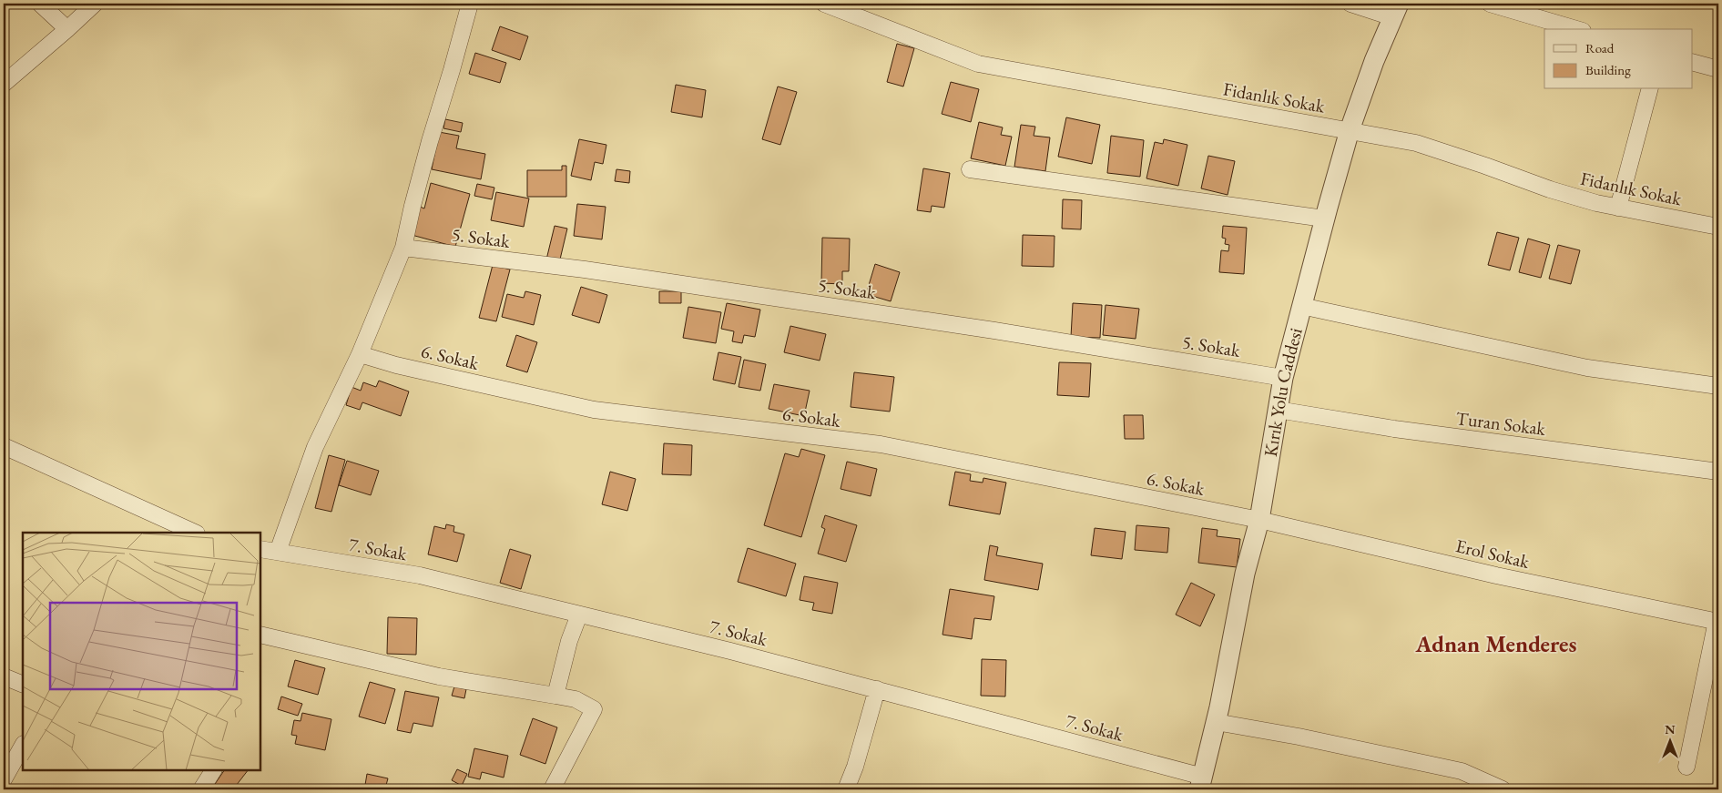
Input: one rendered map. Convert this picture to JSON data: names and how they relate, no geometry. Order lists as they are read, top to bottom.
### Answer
{
  "streets": {
    "street": [
      "Fidanlık Sokak",
      "5. Sokak",
      "6. Sokak",
      "Kırık Yolu Caddesi",
      "Turan Sokak",
      "7. Sokak",
      "Erol Sokak"
    ]
  },
  "crossings": [
    ["Fidanlık Sokak", "Kırık Yolu Caddesi"],
    ["5. Sokak", "Kırık Yolu Caddesi"],
    ["6. Sokak", "Kırık Yolu Caddesi"],
    ["6. Sokak", "Erol Sokak"],
    ["Kırık Yolu Caddesi", "Turan Sokak"],
    ["Kırık Yolu Caddesi", "7. Sokak"],
    ["Kırık Yolu Caddesi", "Erol Sokak"]
  ],
  "districts": ["Adnan Menderes"],
  "legend": ["Road", "Building"],
  "north": "top"
}
